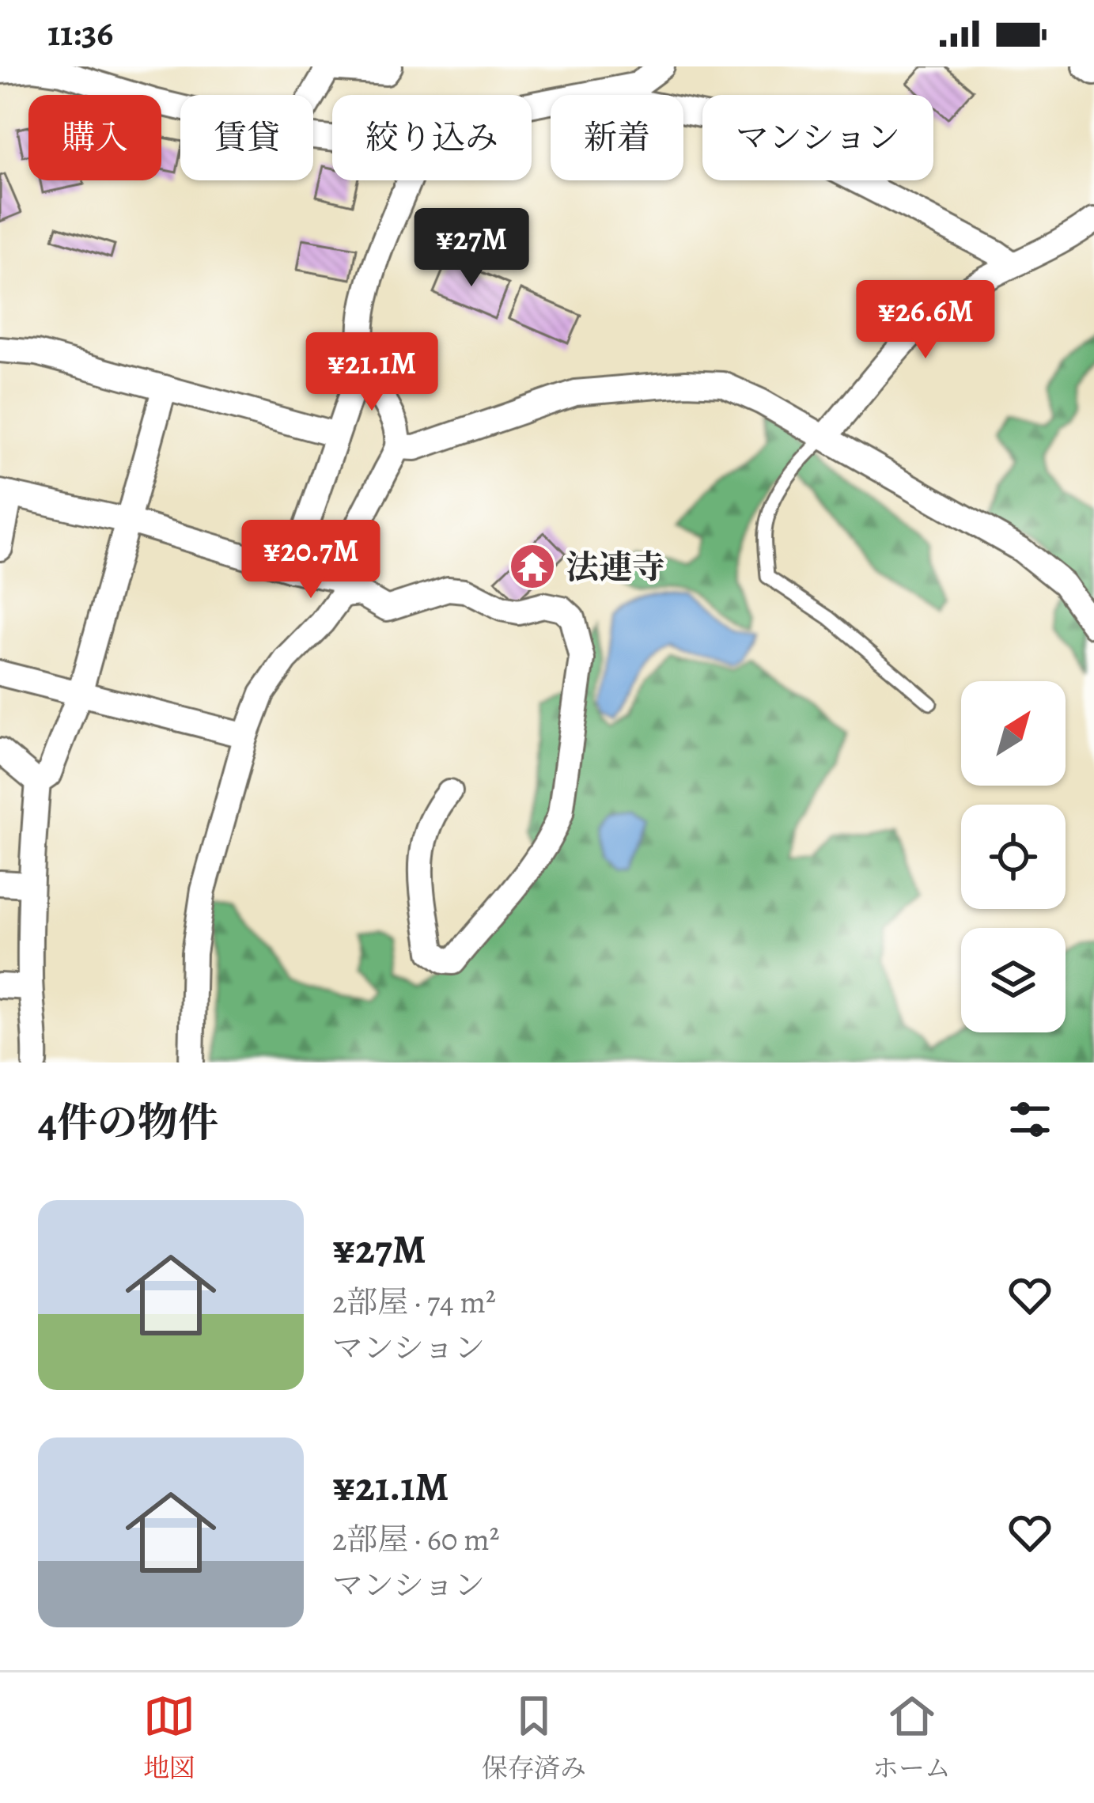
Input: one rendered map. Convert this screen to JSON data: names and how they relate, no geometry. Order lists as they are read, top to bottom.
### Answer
{
  "places": {
    "temple": ["法連寺"]
  },
  "north": "top right",
  "page": {
    "status": "11:36",
    "chip": [
      "購入",
      "賃貸",
      "絞り込み",
      "新着",
      "マンション"
    ],
    "price": [
      "¥27M",
      "¥26.6M",
      "¥21.1M",
      "¥20.7M"
    ],
    "heading": "4件の物件",
    "list": [
      {
        "name": "¥27M",
        "note": "2部屋 · 74 m² · マンション"
      },
      {
        "name": "¥21.1M",
        "note": "2部屋 · 60 m² · マンション"
      }
    ],
    "tabs": ["地図", "保存済み", "ホーム"]
  }
}
